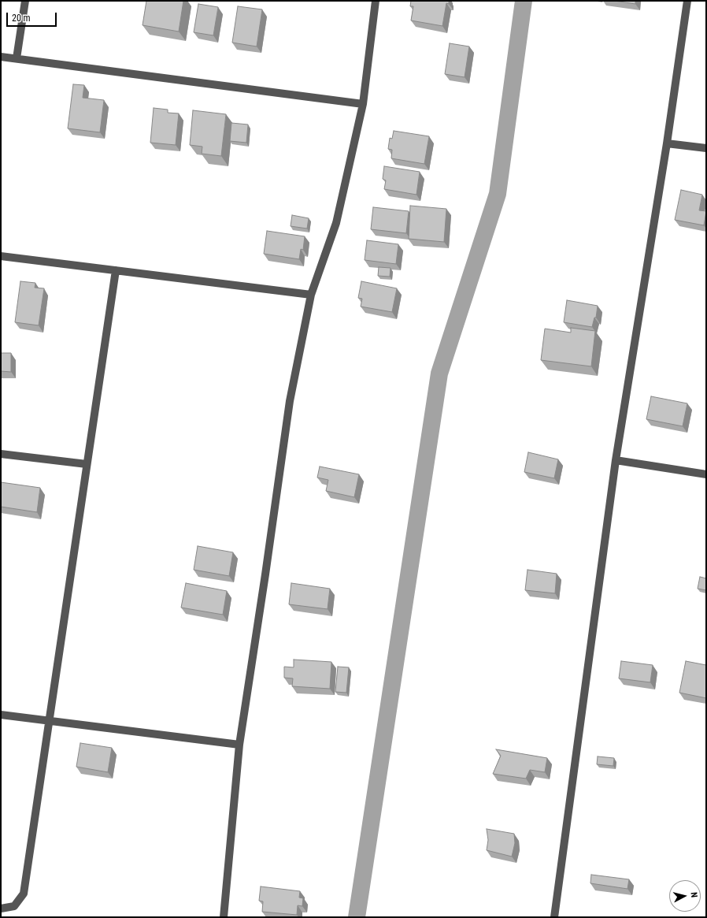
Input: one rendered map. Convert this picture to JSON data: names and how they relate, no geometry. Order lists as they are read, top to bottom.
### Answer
{
  "scale_bar": "20 m",
  "north": "right"
}
